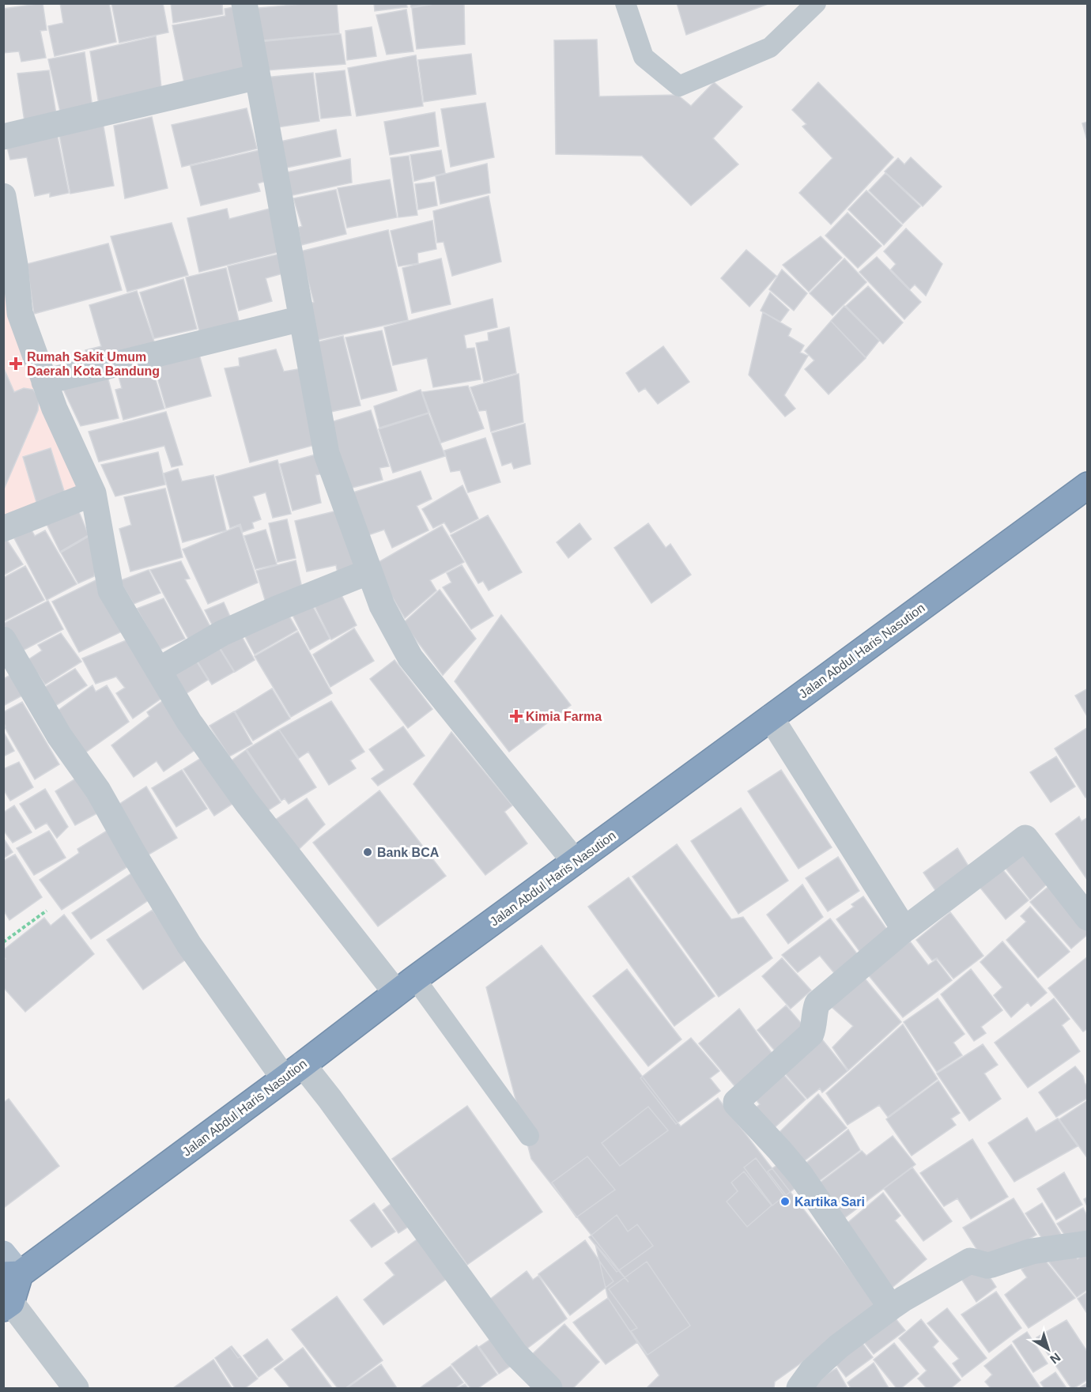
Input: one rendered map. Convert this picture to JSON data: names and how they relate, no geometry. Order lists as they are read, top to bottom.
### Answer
{
  "streets": {
    "highway": ["Jalan Abdul Haris Nasution"]
  },
  "places": {
    "health": ["Rumah Sakit Umum Daerah Kota Bandung", "Kimia Farma"],
    "other": ["Bank BCA", "Kartika Sari"]
  },
  "north": "bottom right"
}
